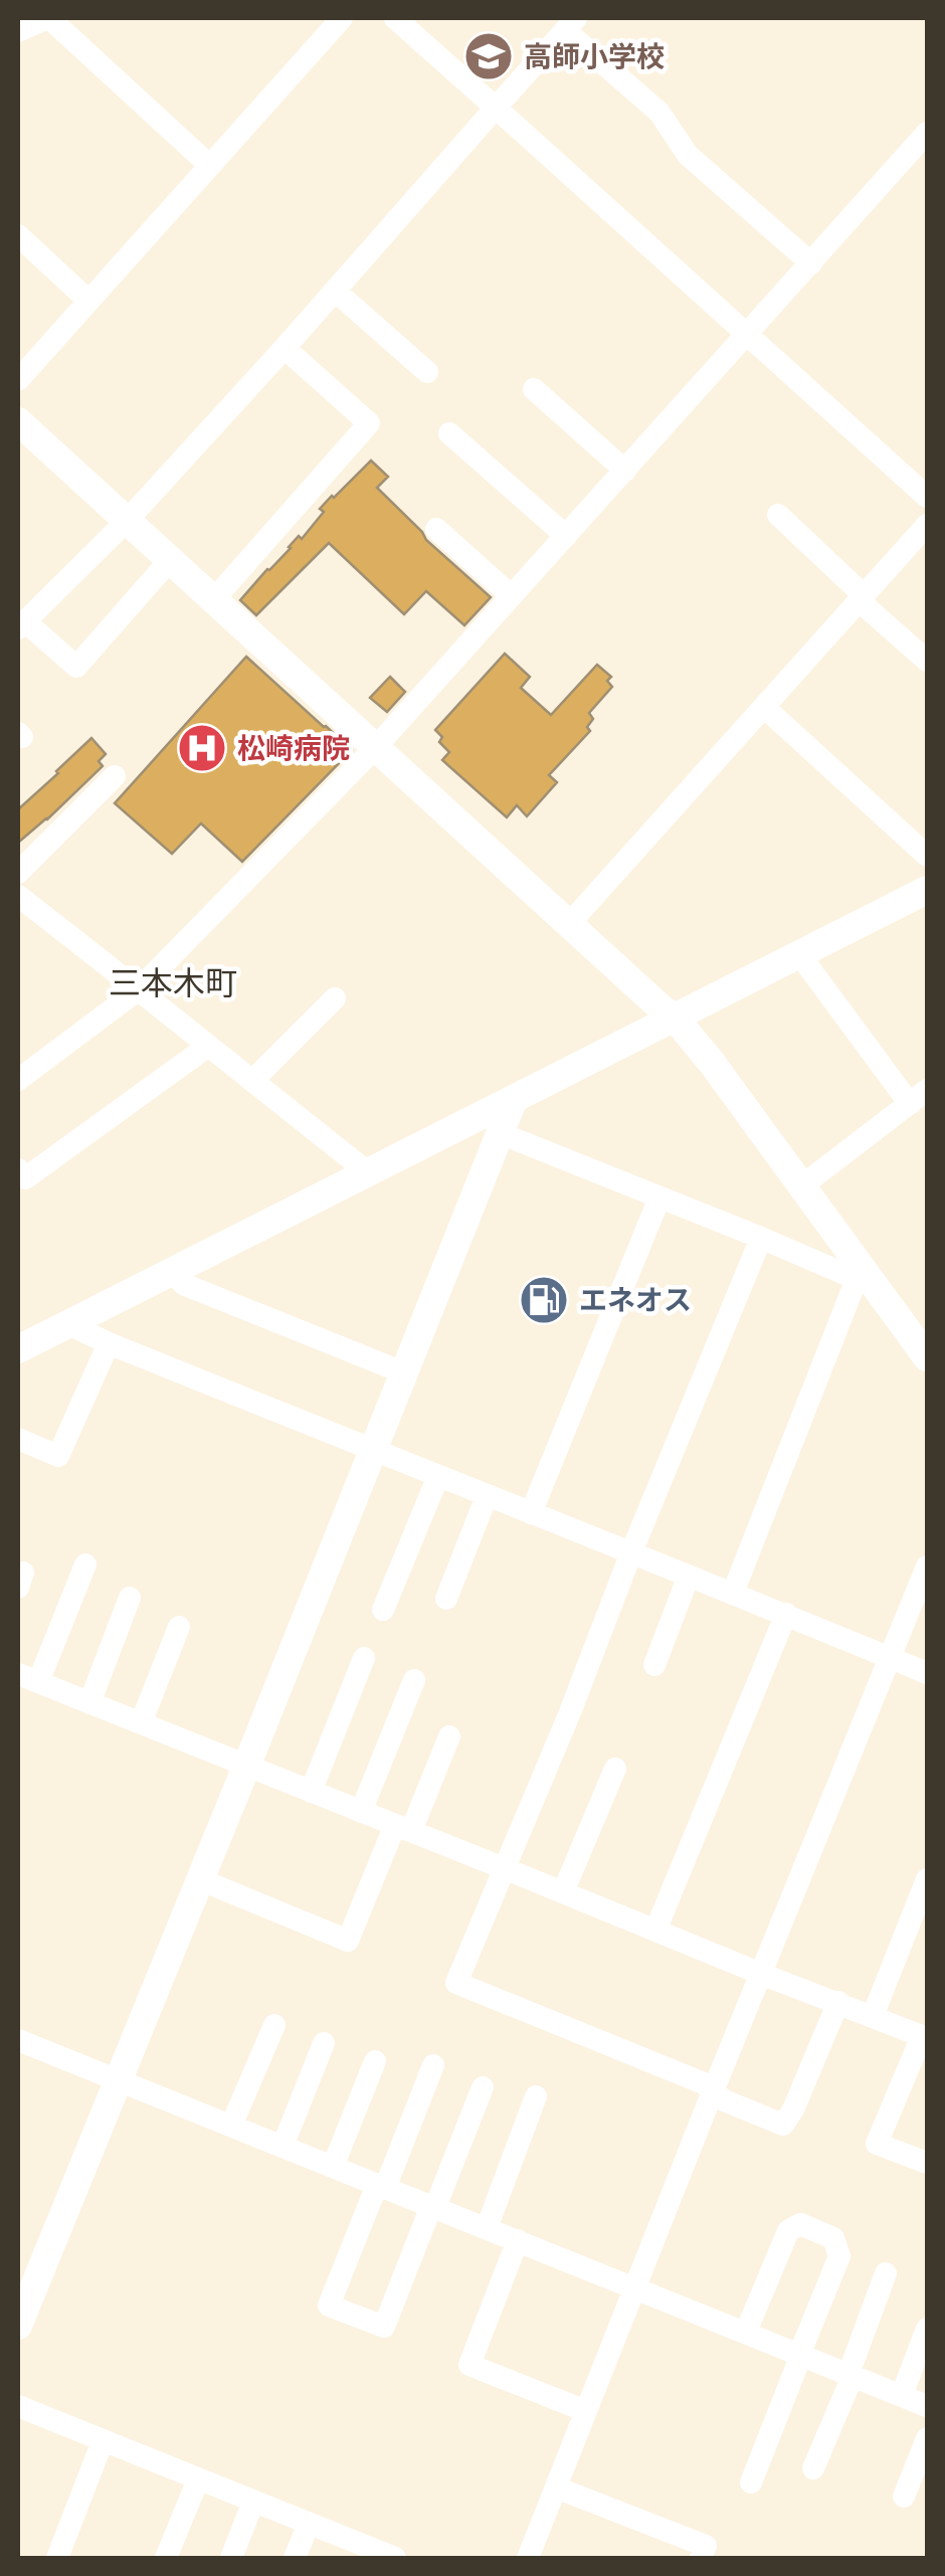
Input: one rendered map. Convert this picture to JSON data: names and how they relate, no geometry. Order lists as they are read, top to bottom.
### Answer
{
  "districts": ["三本木町"],
  "places": {
    "school or university": ["高師小学校"],
    "hospital": ["松崎病院"],
    "fuel station": ["エネオス"]
  }
}
